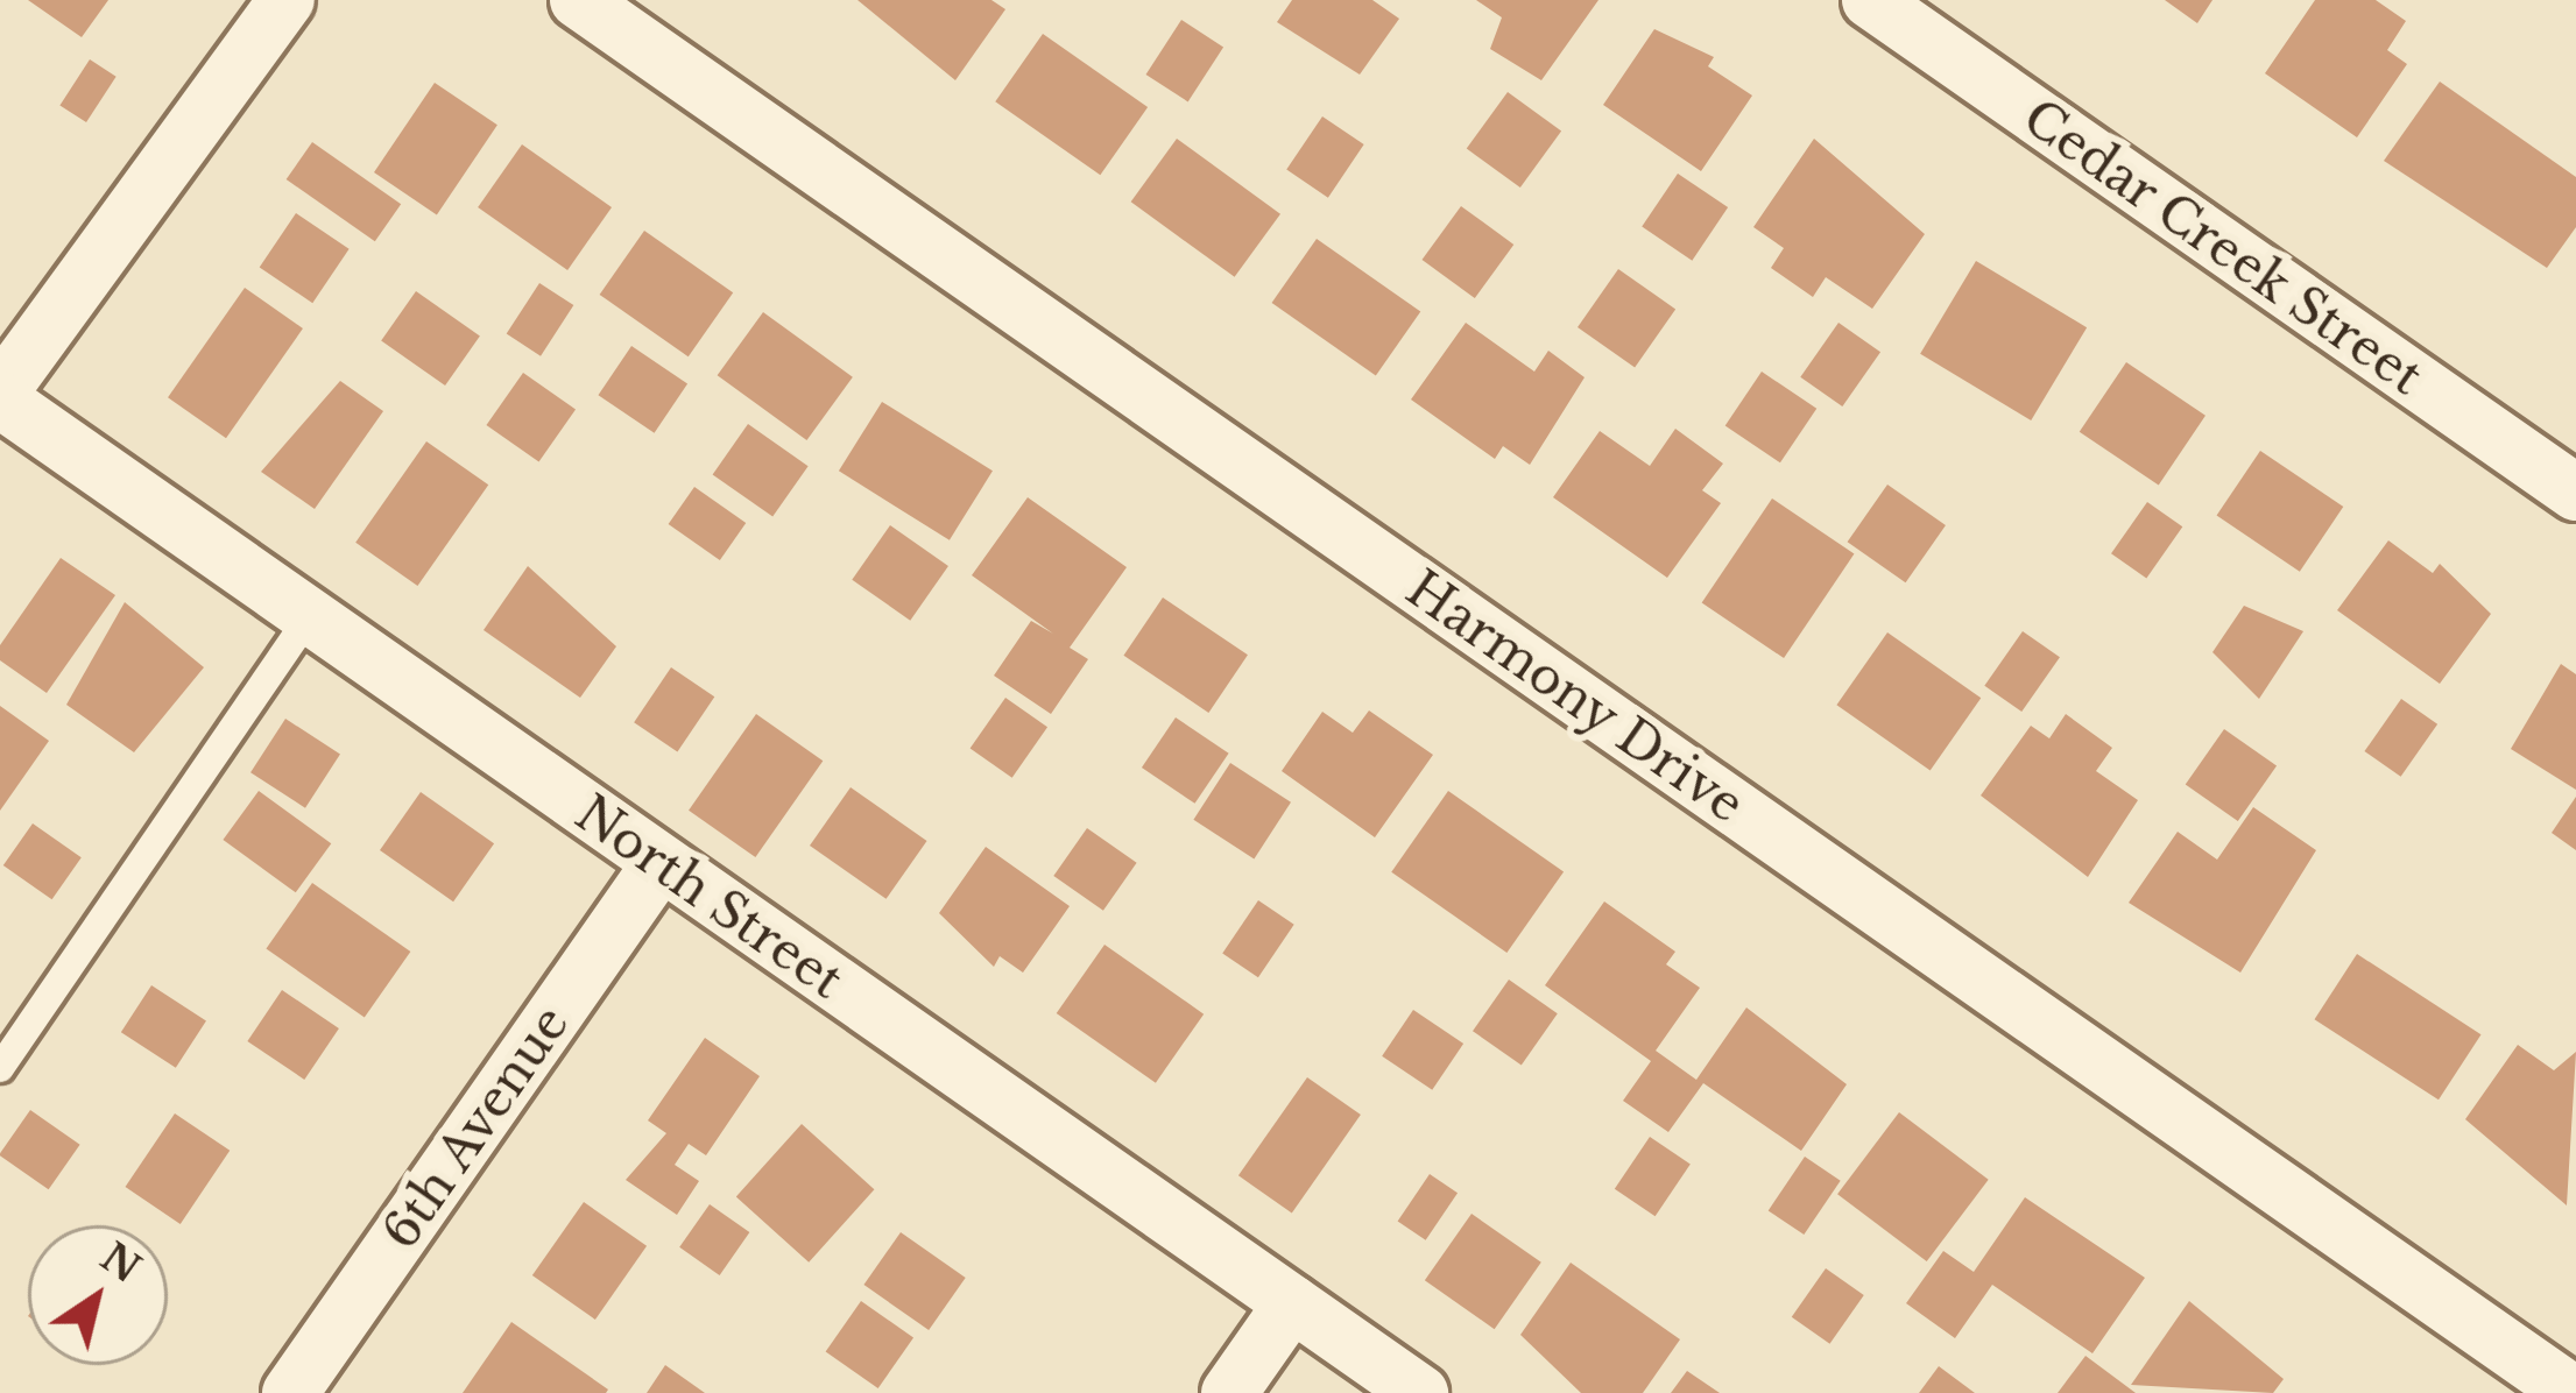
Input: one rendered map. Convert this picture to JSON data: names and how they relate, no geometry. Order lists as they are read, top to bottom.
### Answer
{
  "streets": {
    "street": [
      "Cedar Creek Street",
      "Harmony Drive",
      "North Street",
      "6th Avenue"
    ]
  },
  "crossings": [
    ["North Street", "6th Avenue"]
  ],
  "north": "top right"
}
